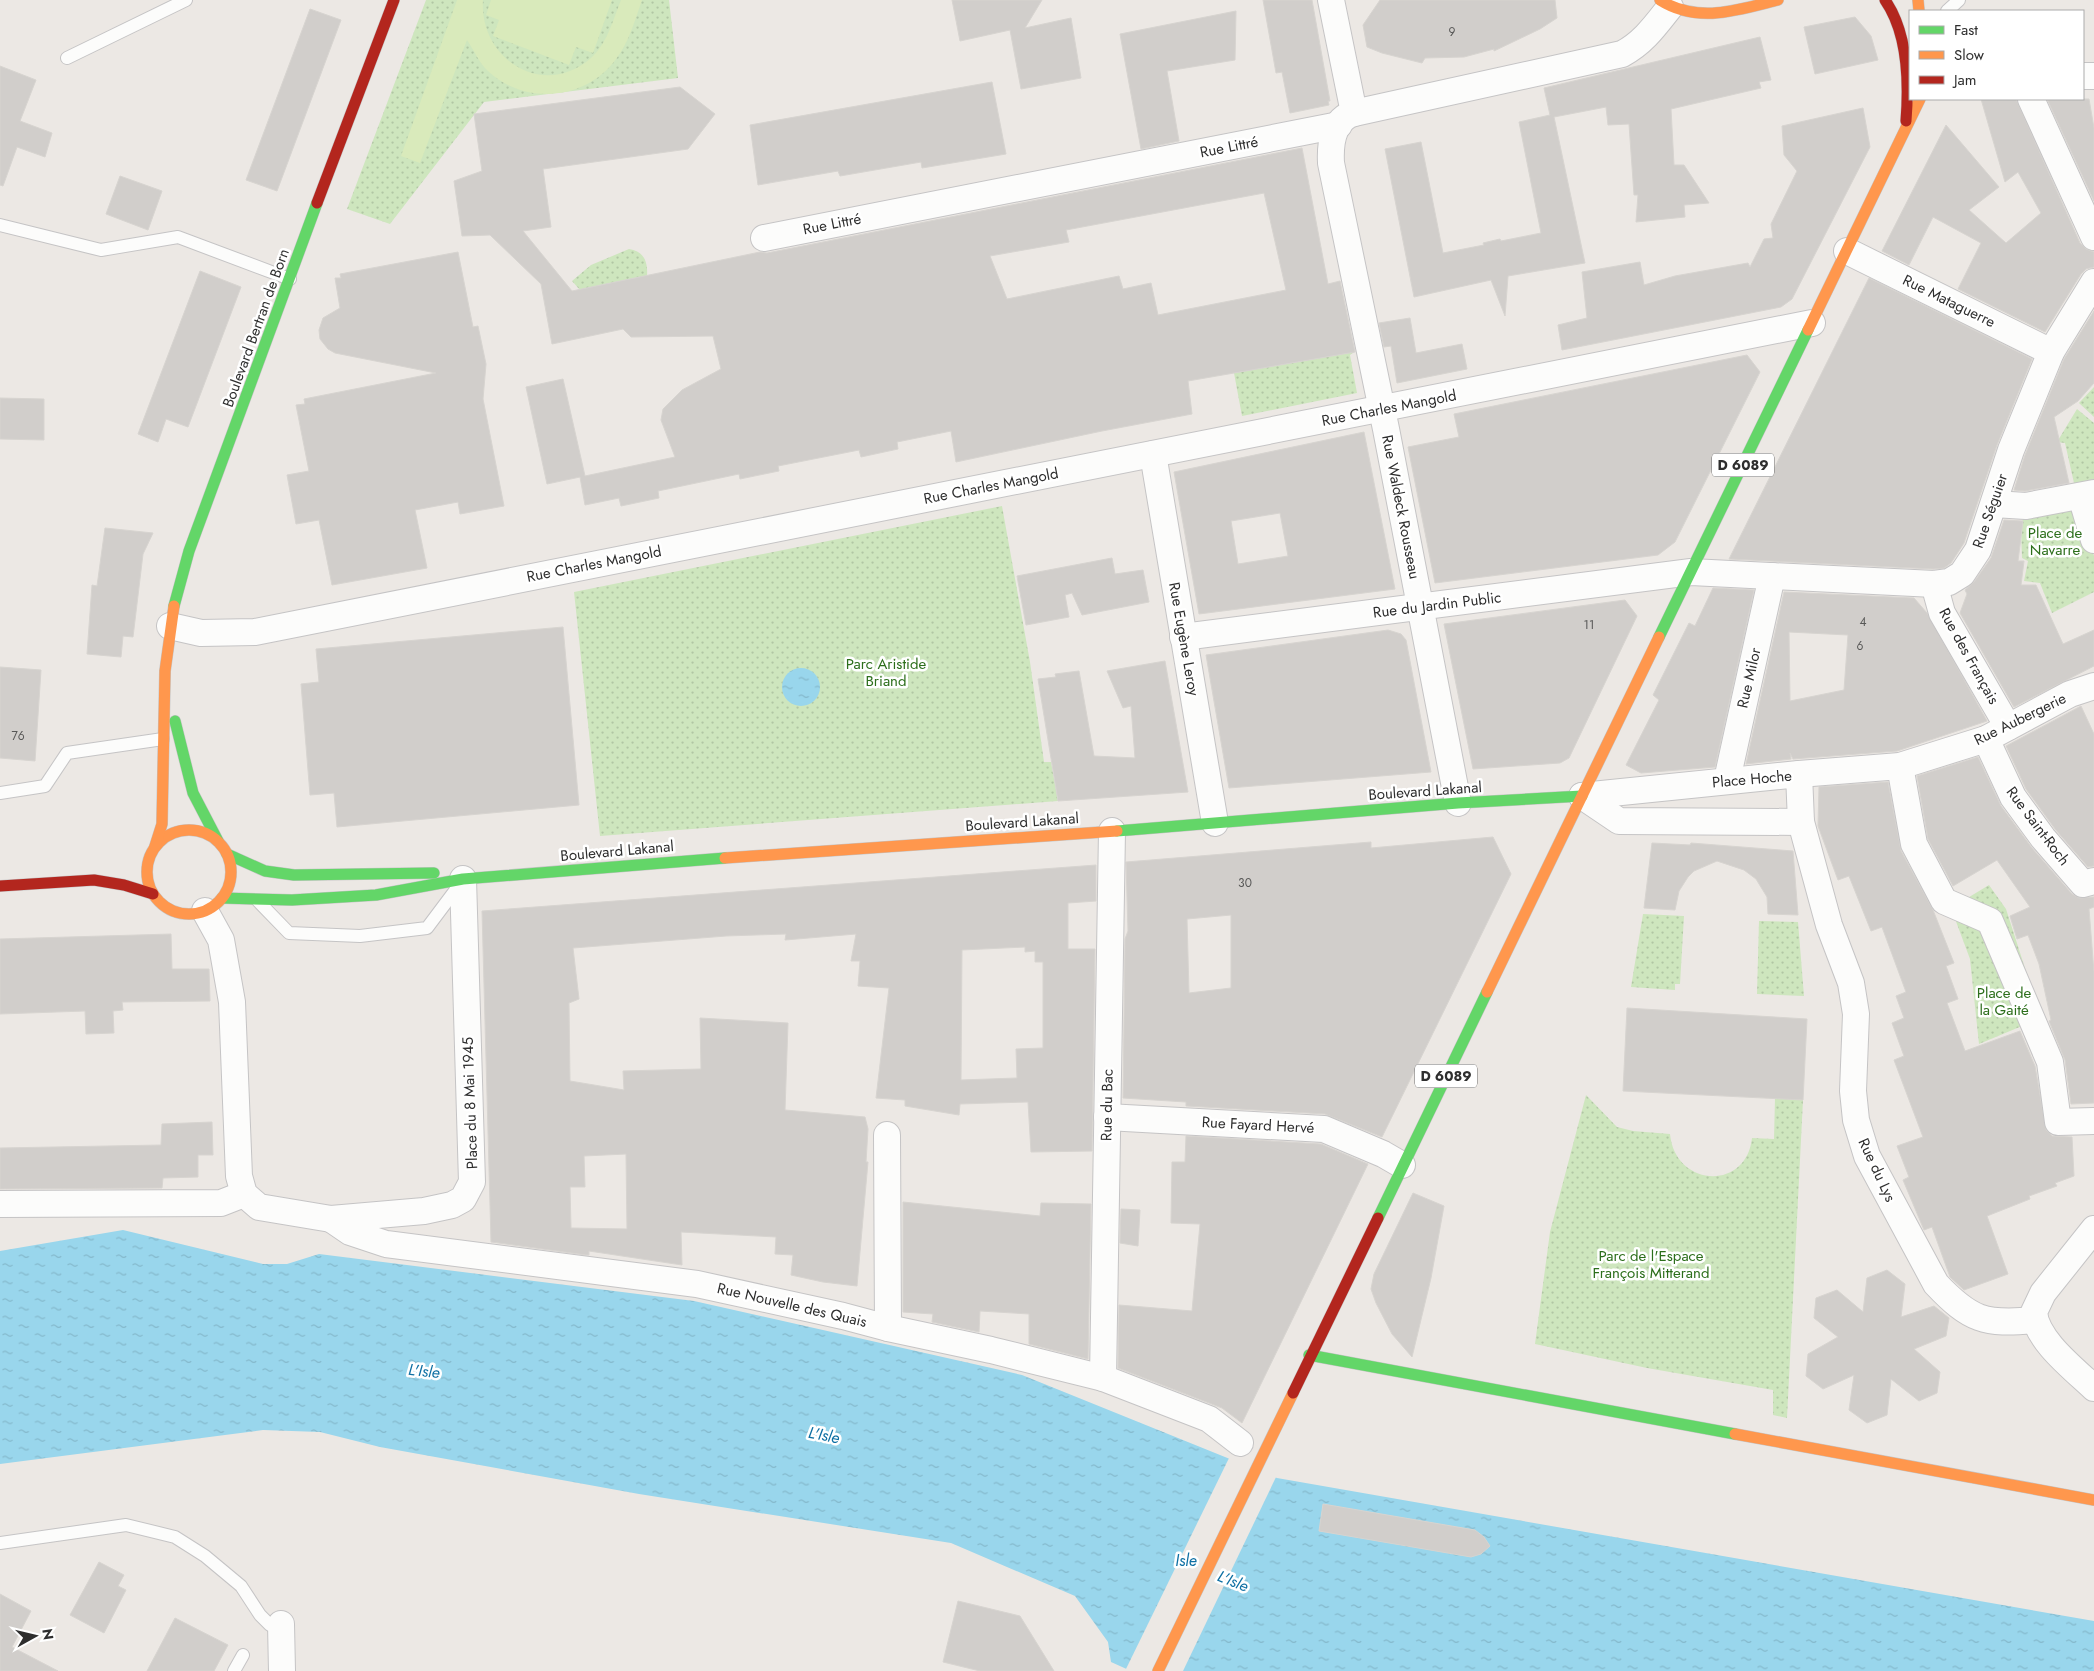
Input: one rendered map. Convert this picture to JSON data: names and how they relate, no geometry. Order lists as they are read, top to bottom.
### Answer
{
  "streets": {
    "main road": ["Boulevard Bertran de Born", "D 6089", "Boulevard Lakanal"],
    "street": [
      "Rue Littré",
      "Rue Mataguerre",
      "Rue Charles Mangold",
      "Rue Waldeck Rousseau",
      "Rue Séguier",
      "Rue du Jardin Public",
      "Rue Eugène Leroy",
      "Rue des Français",
      "Rue Milor",
      "Rue Aubergerie",
      "Place Hoche",
      "Rue Saint-Roch",
      "Place du 8 Mai 1945",
      "Rue du Bac",
      "Rue Fayard Hervé",
      "Rue du Lys",
      "Rue Nouvelle des Quais"
    ]
  },
  "crossings": [
    ["Rue Littré", "Rue Waldeck Rousseau"],
    ["Rue Mataguerre", "D 6089"],
    ["Rue Mataguerre", "Rue Séguier"],
    ["Boulevard Bertran de Born", "Rue Charles Mangold"],
    ["Boulevard Bertran de Born", "Boulevard Lakanal"],
    ["Rue Charles Mangold", "D 6089"],
    ["Rue Charles Mangold", "Rue Waldeck Rousseau"],
    ["Rue Charles Mangold", "Rue Eugène Leroy"],
    ["D 6089", "Rue Séguier"],
    ["D 6089", "Rue du Jardin Public"],
    ["D 6089", "Place Hoche"],
    ["D 6089", "Boulevard Lakanal"],
    ["D 6089", "Rue Fayard Hervé"],
    ["Rue Waldeck Rousseau", "Rue du Jardin Public"],
    ["Rue Waldeck Rousseau", "Boulevard Lakanal"],
    ["Rue Séguier", "Rue du Jardin Public"],
    ["Rue Séguier", "Rue des Français"],
    ["Rue Séguier", "Rue Milor"],
    ["Rue du Jardin Public", "Rue Eugène Leroy"],
    ["Rue Eugène Leroy", "Boulevard Lakanal"],
    ["Rue des Français", "Rue Aubergerie"],
    ["Rue Milor", "Place Hoche"],
    ["Rue Aubergerie", "Place Hoche"],
    ["Rue Aubergerie", "Rue Saint-Roch"],
    ["Place Hoche", "Boulevard Lakanal"],
    ["Place Hoche", "Rue du Lys"],
    ["Boulevard Lakanal", "Place du 8 Mai 1945"],
    ["Boulevard Lakanal", "Rue du Bac"],
    ["Place du 8 Mai 1945", "Rue Nouvelle des Quais"],
    ["Rue du Bac", "Rue Fayard Hervé"],
    ["Rue du Bac", "Rue Nouvelle des Quais"]
  ],
  "water": ["L'Isle", "Isle"],
  "parks": [
    "Place de Navarre",
    "Parc Aristide Briand",
    "Place de la Gaité",
    "Parc de l'Espace François Mitterand"
  ],
  "house_numbers": [
    "9",
    "4",
    "11",
    "6",
    "76",
    "30"
  ],
  "legend": ["Fast", "Slow", "Jam"],
  "north": "right"
}
